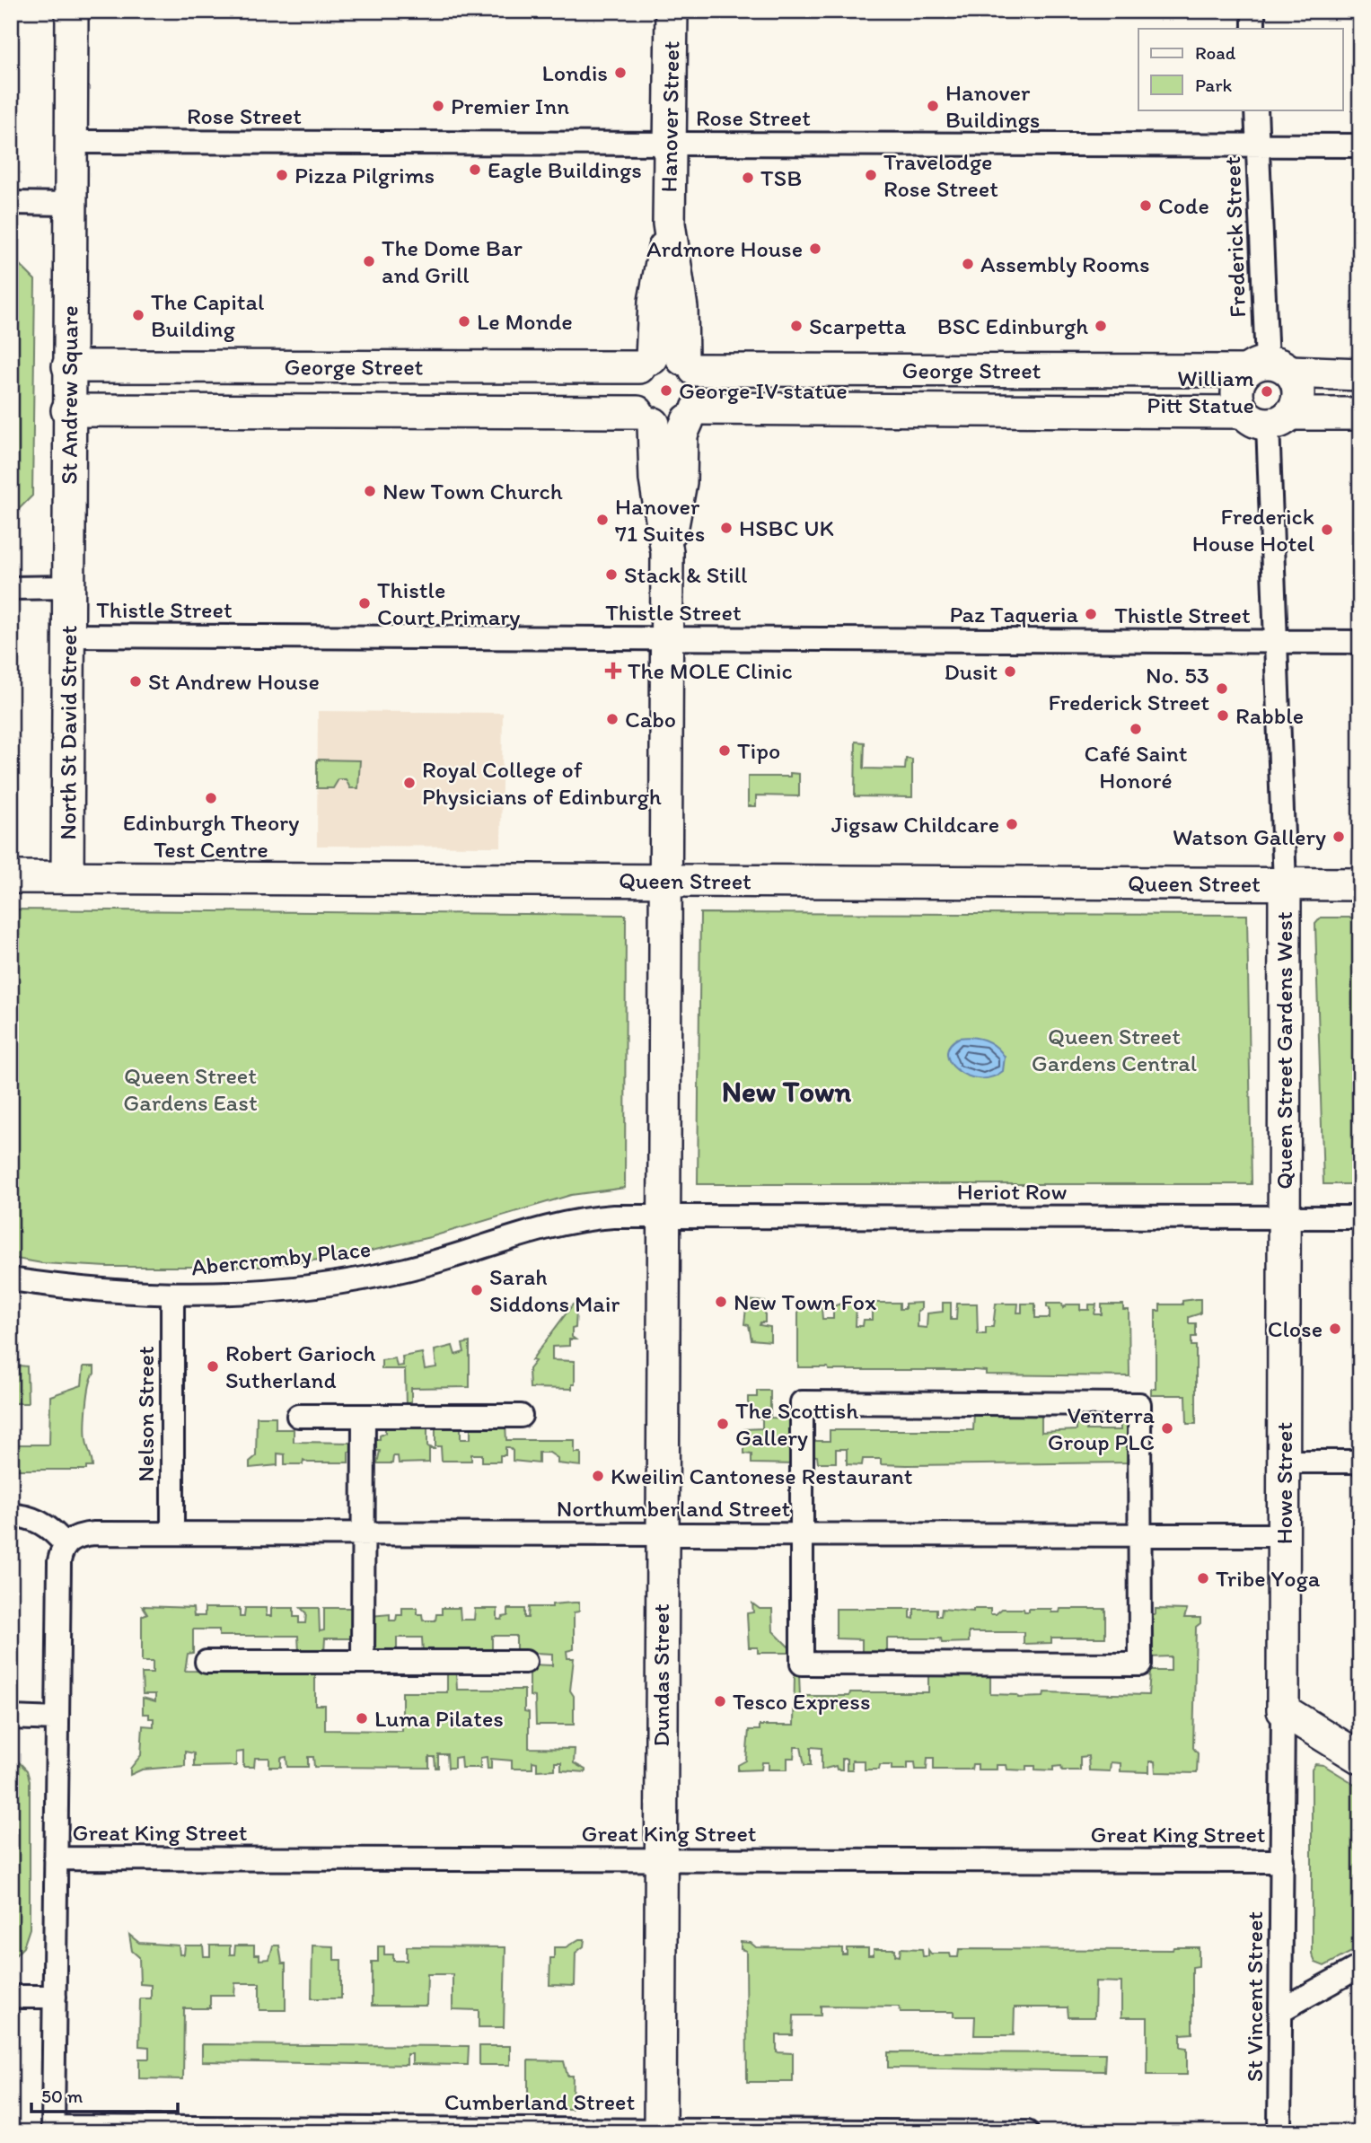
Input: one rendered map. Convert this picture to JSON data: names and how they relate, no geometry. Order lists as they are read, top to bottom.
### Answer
{
  "streets": {
    "street": [
      "Rose Street",
      "Hanover Street",
      "Frederick Street",
      "George Street",
      "St Andrew Square",
      "Thistle Street",
      "North St David Street",
      "Queen Street",
      "Queen Street Gardens West",
      "Heriot Row",
      "Abercromby Place",
      "Nelson Street",
      "Howe Street",
      "Northumberland Street",
      "Dundas Street",
      "Great King Street",
      "St Vincent Street",
      "Cumberland Street"
    ]
  },
  "crossings": [
    ["Rose Street", "Hanover Street"],
    ["Rose Street", "Frederick Street"],
    ["Rose Street", "St Andrew Square"],
    ["Hanover Street", "George Street"],
    ["Frederick Street", "George Street"],
    ["George Street", "St Andrew Square"],
    ["St Andrew Square", "North St David Street"],
    ["Thistle Street", "North St David Street"],
    ["North St David Street", "Queen Street"],
    ["Queen Street", "Queen Street Gardens West"],
    ["Queen Street Gardens West", "Heriot Row"],
    ["Queen Street Gardens West", "Howe Street"],
    ["Heriot Row", "Abercromby Place"],
    ["Heriot Row", "Howe Street"],
    ["Heriot Row", "Dundas Street"],
    ["Abercromby Place", "Nelson Street"],
    ["Abercromby Place", "Dundas Street"],
    ["Nelson Street", "Northumberland Street"],
    ["Howe Street", "Northumberland Street"],
    ["Howe Street", "Great King Street"],
    ["Howe Street", "St Vincent Street"],
    ["Northumberland Street", "Dundas Street"],
    ["Dundas Street", "Great King Street"],
    ["Dundas Street", "Cumberland Street"],
    ["Great King Street", "St Vincent Street"]
  ],
  "districts": ["New Town"],
  "parks": ["Queen Street Gardens Central", "Queen Street Gardens East"],
  "places": {
    "other": [
      "Londis",
      "Premier Inn",
      "Hanover Buildings",
      "Eagle Buildings",
      "Pizza Pilgrims",
      "Travelodge Rose Street",
      "TSB",
      "Code",
      "Ardmore House",
      "The Dome Bar and Grill",
      "Assembly Rooms",
      "The Capital Building",
      "Le Monde",
      "Scarpetta",
      "BSC Edinburgh",
      "George IV statue",
      "William Pitt Statue",
      "New Town Church",
      "Hanover 71 Suites",
      "HSBC UK",
      "Frederick House Hotel",
      "Stack & Still",
      "Thistle Court Primary",
      "Paz Taqueria",
      "Dusit",
      "St Andrew House",
      "No. 53 Frederick Street",
      "Rabble",
      "Cabo",
      "Café Saint Honoré",
      "Tipo",
      "Royal College of Physicians of Edinburgh",
      "Edinburgh Theory Test Centre",
      "Jigsaw Childcare",
      "Watson Gallery",
      "Sarah Siddons Mair",
      "New Town Fox",
      "Close",
      "Robert Garioch Sutherland",
      "The Scottish Gallery",
      "Venterra Group PLC",
      "Kweilin Cantonese Restaurant",
      "Tribe Yoga",
      "Tesco Express",
      "Luma Pilates"
    ],
    "health": ["The MOLE Clinic"]
  },
  "legend": ["Road", "Park"],
  "scale_bar": "50 m"
}
